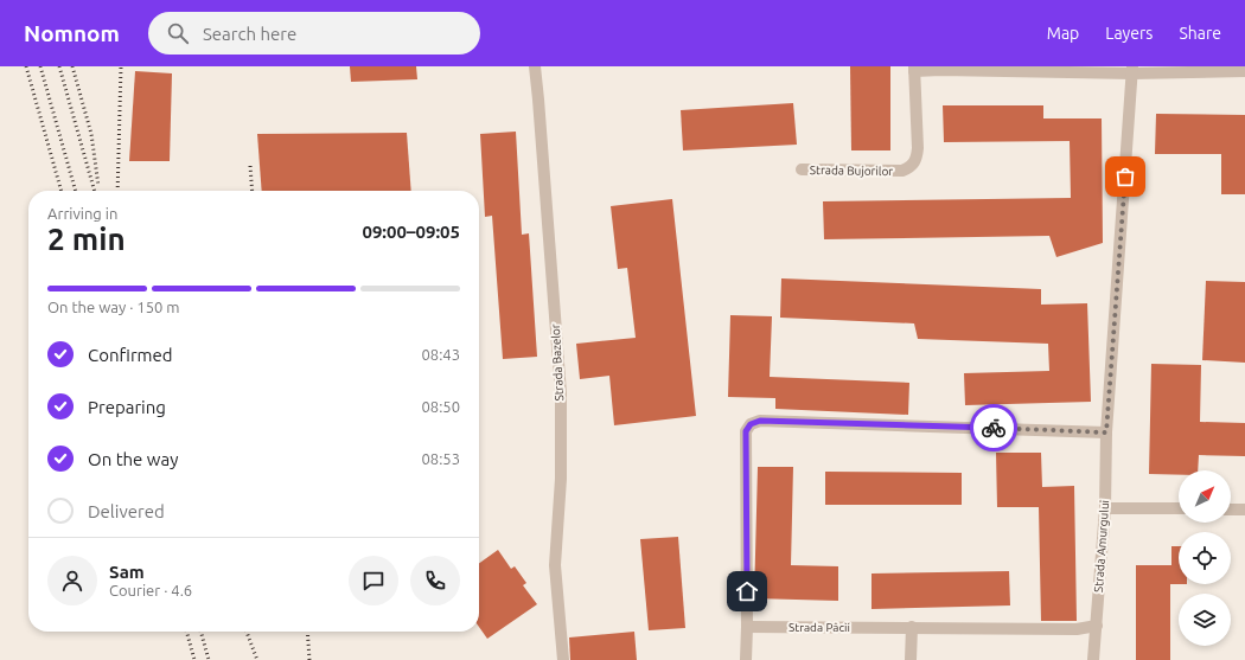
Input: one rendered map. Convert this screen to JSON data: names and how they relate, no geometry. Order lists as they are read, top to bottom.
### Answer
{
  "streets": {
    "street": [
      "Strada Bujorilor",
      "Strada Bazelor",
      "Strada Amurgului",
      "Strada Păcii"
    ]
  },
  "crossings": [
    ["Strada Amurgului", "Strada Păcii"]
  ],
  "north": "top right",
  "page": {
    "header": "Nomnom",
    "search": "Search here",
    "nav": ["Map", "Layers", "Share"],
    "heading": ["2 min", "Arriving in", "09:00–09:05"],
    "panel": ["Sam", "Courier · 4.6"],
    "bar": "On the way · 150 m",
    "list": [
      ["Confirmed", "08:43"],
      ["Preparing", "08:50"],
      ["On the way", "08:53"],
      "Delivered"
    ]
  }
}
